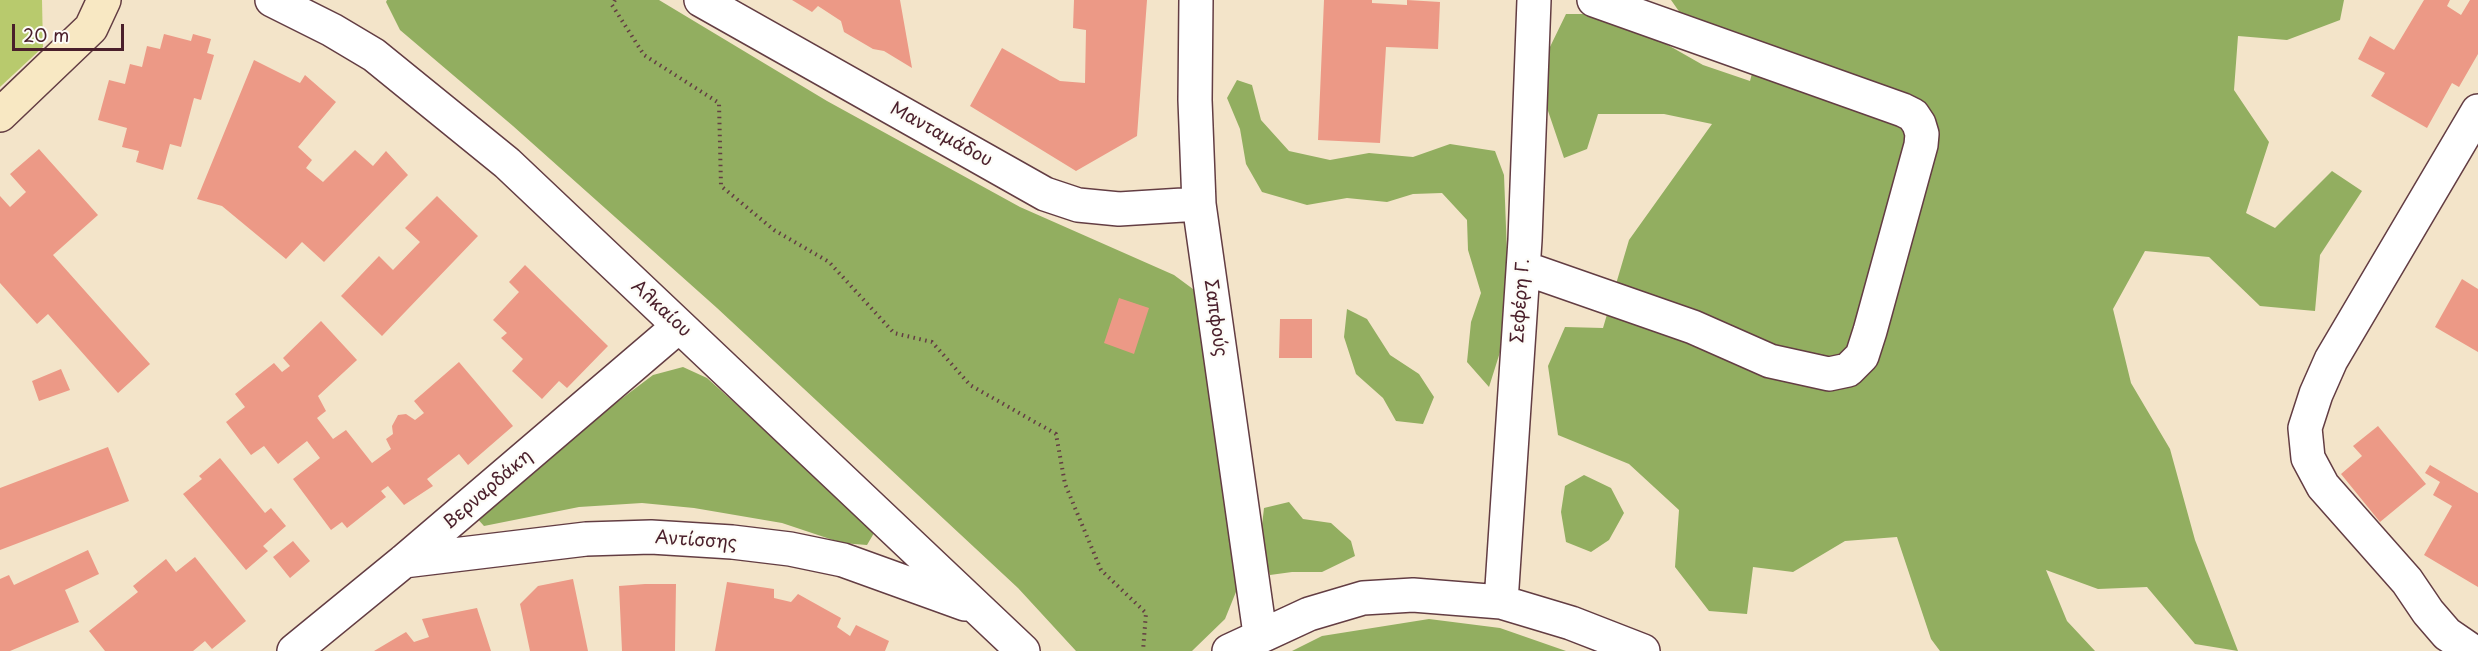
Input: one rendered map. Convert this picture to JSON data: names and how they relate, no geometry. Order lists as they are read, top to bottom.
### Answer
{
  "streets": {
    "street": [
      "Μανταμάδου",
      "Σεφέρη Γ.",
      "Αλκαίου",
      "Σαπφούς",
      "Βερναρδάκη",
      "Αντίσσης"
    ]
  },
  "crossings": [
    ["Μανταμάδου", "Σαπφούς"],
    ["Αλκαίου", "Βερναρδάκη"],
    ["Αλκαίου", "Αντίσσης"],
    ["Βερναρδάκη", "Αντίσσης"]
  ],
  "scale_bar": "20 m"
}
